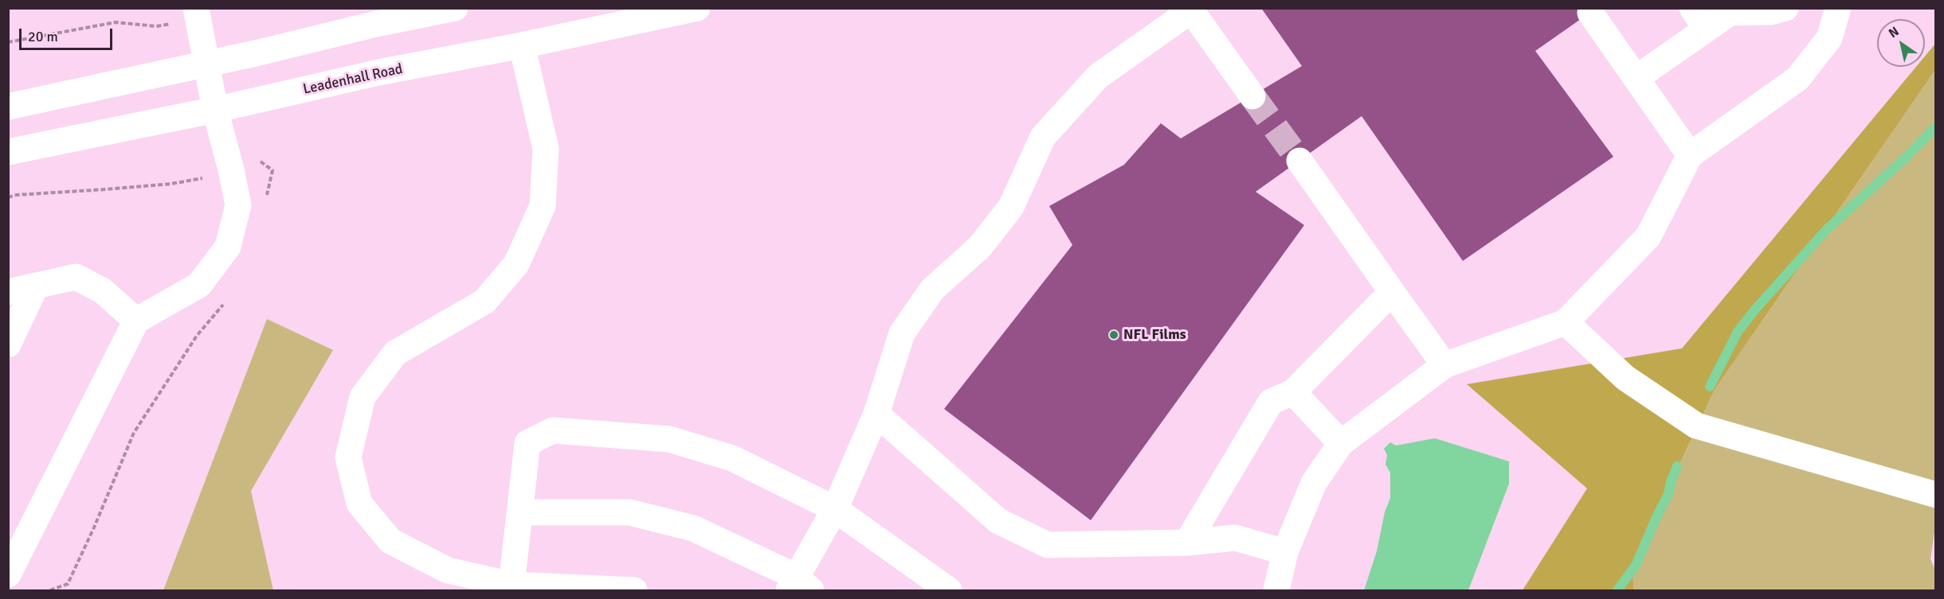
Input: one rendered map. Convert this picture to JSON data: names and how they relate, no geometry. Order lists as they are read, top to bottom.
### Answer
{
  "streets": {
    "street": ["Leadenhall Road"]
  },
  "places": ["NFL Films"],
  "scale_bar": "20 m",
  "north": "top left"
}
